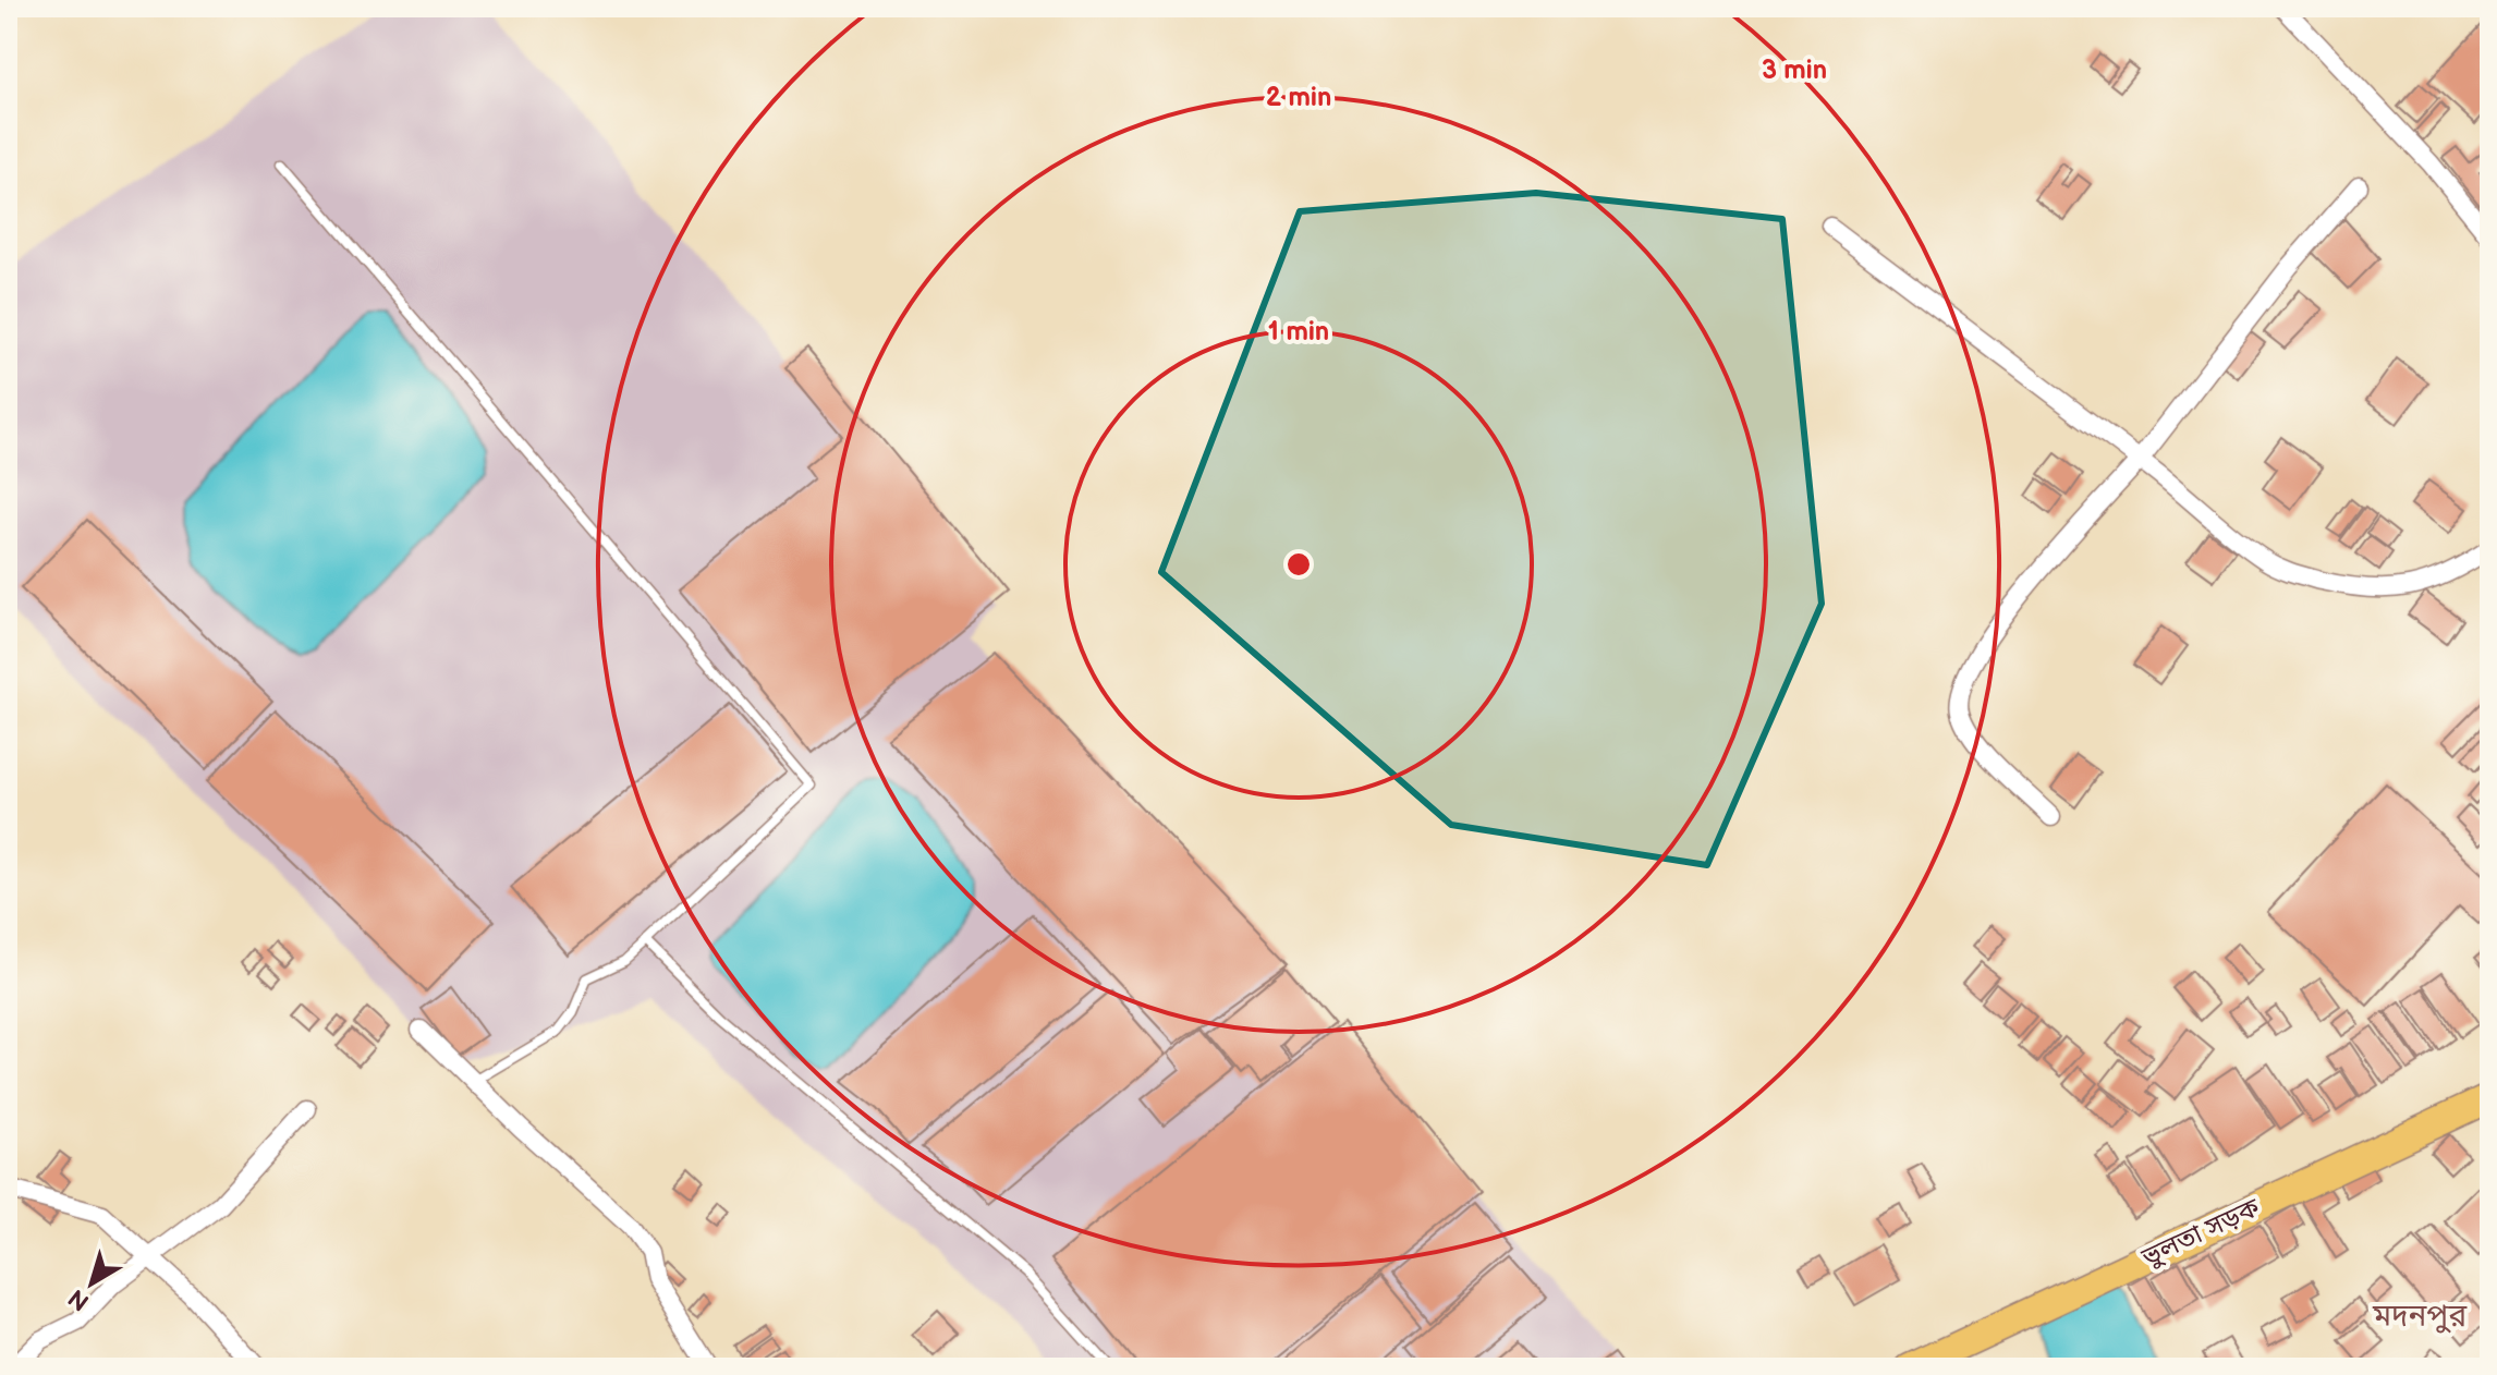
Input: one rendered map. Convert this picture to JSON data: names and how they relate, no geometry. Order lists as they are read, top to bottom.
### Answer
{
  "streets": {
    "highway": ["ভুলতা সড়ক"]
  },
  "districts": ["মদনপুর"],
  "north": "bottom left",
  "rings": ["3 min", "2 min", "1 min"]
}
